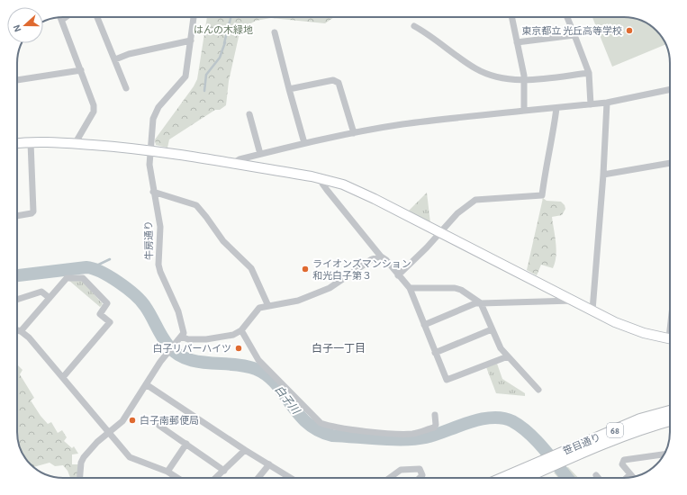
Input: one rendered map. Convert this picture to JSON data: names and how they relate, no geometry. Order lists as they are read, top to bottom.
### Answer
{
  "streets": {
    "main road": ["68", "笹目通り"],
    "street": ["牛房通り"]
  },
  "districts": ["白子一丁目"],
  "water": ["白子川"],
  "parks": ["はんの木緑地"],
  "places": [
    "東京都立 光丘高等学校",
    "ライオンズマンション 和光白子第３",
    "白子リバーハイツ",
    "白子南郵便局"
  ],
  "north": "left"
}
